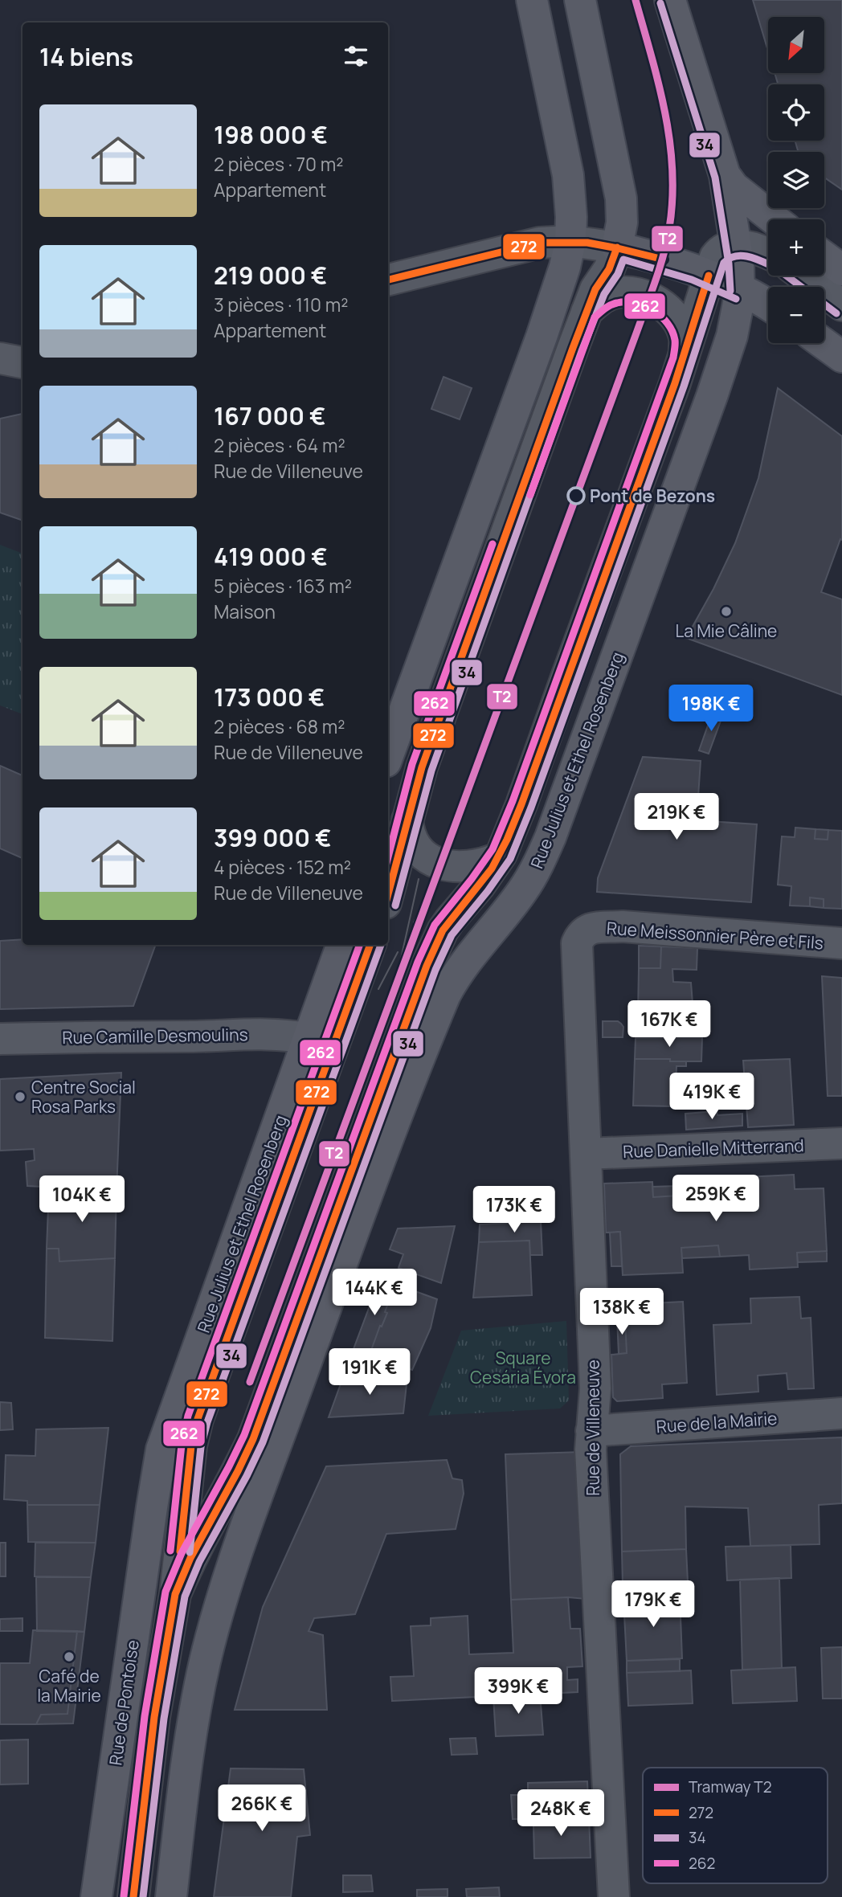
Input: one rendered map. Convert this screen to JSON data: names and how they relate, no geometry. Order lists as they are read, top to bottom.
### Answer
{
  "streets": {
    "main road": ["Rue Julius et Ethel Rosenberg", "Rue de Pontoise"],
    "street": [
      "Rue Meissonnier Père et Fils",
      "Rue Camille Desmoulins",
      "Rue Danielle Mitterrand",
      "Rue de la Mairie",
      "Rue de Villeneuve"
    ]
  },
  "crossings": [
    ["Rue Julius et Ethel Rosenberg", "Rue Camille Desmoulins"],
    ["Rue Julius et Ethel Rosenberg", "Rue de Pontoise"],
    ["Rue Meissonnier Père et Fils", "Rue de Villeneuve"],
    ["Rue Danielle Mitterrand", "Rue de Villeneuve"],
    ["Rue de la Mairie", "Rue de Villeneuve"]
  ],
  "parks": ["Square Cesária Évora"],
  "places": [
    "Pont de Bezons",
    "La Mie Câline",
    "Centre Social Rosa Parks",
    "Café de la Mairie"
  ],
  "lines": [
    "tram line T2",
    "transit line 34",
    "transit line 272",
    "transit line 262"
  ],
  "legend": [
    "Tramway T2",
    "272",
    "34",
    "262"
  ],
  "north": "bottom left",
  "page": {
    "map_buttons": ["+", "−"],
    "heading": "14 biens",
    "list": [
      {
        "name": "198 000 €",
        "note": "2 pièces · 70 m² · Appartement"
      },
      {
        "name": "219 000 €",
        "note": "3 pièces · 110 m² · Appartement"
      },
      {
        "name": "167 000 €",
        "note": "2 pièces · 64 m² · Rue de Villeneuve"
      },
      {
        "name": "419 000 €",
        "note": "5 pièces · 163 m² · Maison"
      },
      {
        "name": "173 000 €",
        "note": "2 pièces · 68 m² · Rue de Villeneuve"
      },
      {
        "name": "399 000 €",
        "note": "4 pièces · 152 m² · Rue de Villeneuve"
      }
    ],
    "price": [
      "198K €",
      "219K €",
      "167K €",
      "419K €",
      "259K €",
      "104K €",
      "173K €",
      "144K €",
      "138K €",
      "191K €",
      "179K €",
      "399K €",
      "266K €",
      "248K €"
    ]
  }
}
